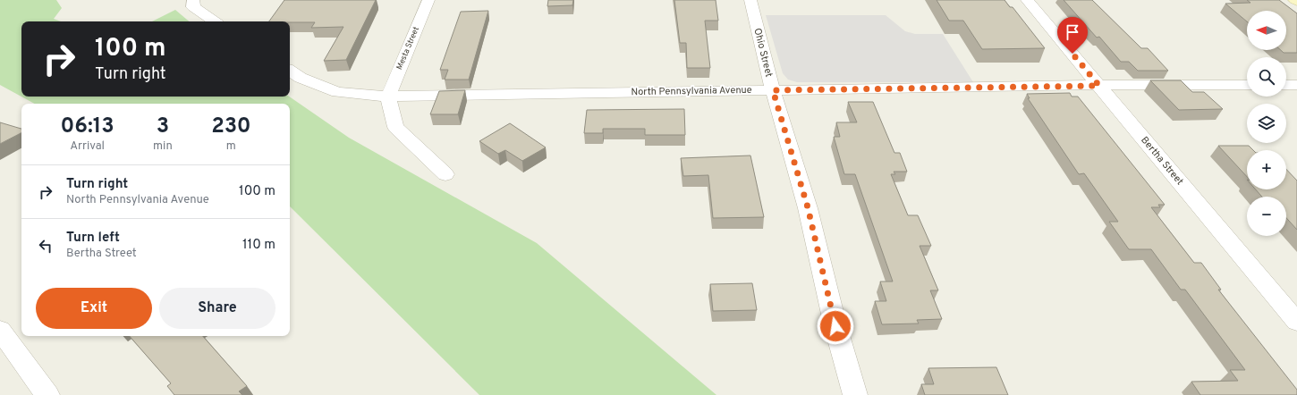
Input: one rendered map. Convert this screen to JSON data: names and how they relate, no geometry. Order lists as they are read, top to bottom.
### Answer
{
  "streets": {
    "street": [
      "Mesta Street",
      "Ohio Street",
      "North Pennsylvania Avenue",
      "Bertha Street"
    ]
  },
  "crossings": [
    ["Mesta Street", "North Pennsylvania Avenue"],
    ["Ohio Street", "North Pennsylvania Avenue"],
    ["North Pennsylvania Avenue", "Bertha Street"]
  ],
  "north": "left",
  "page": {
    "map_buttons": ["+", "−"],
    "turn": ["100 m", "Turn right"],
    "eta": [
      "06:13",
      "Arrival",
      "3",
      "min",
      "230",
      "m"
    ],
    "list": [
      {
        "name": "Turn right",
        "note": "North Pennsylvania Avenue",
        "value": "100 m"
      },
      {
        "name": "Turn left",
        "note": "Bertha Street",
        "value": "110 m"
      }
    ],
    "buttons": ["Exit", "Share"]
  }
}
